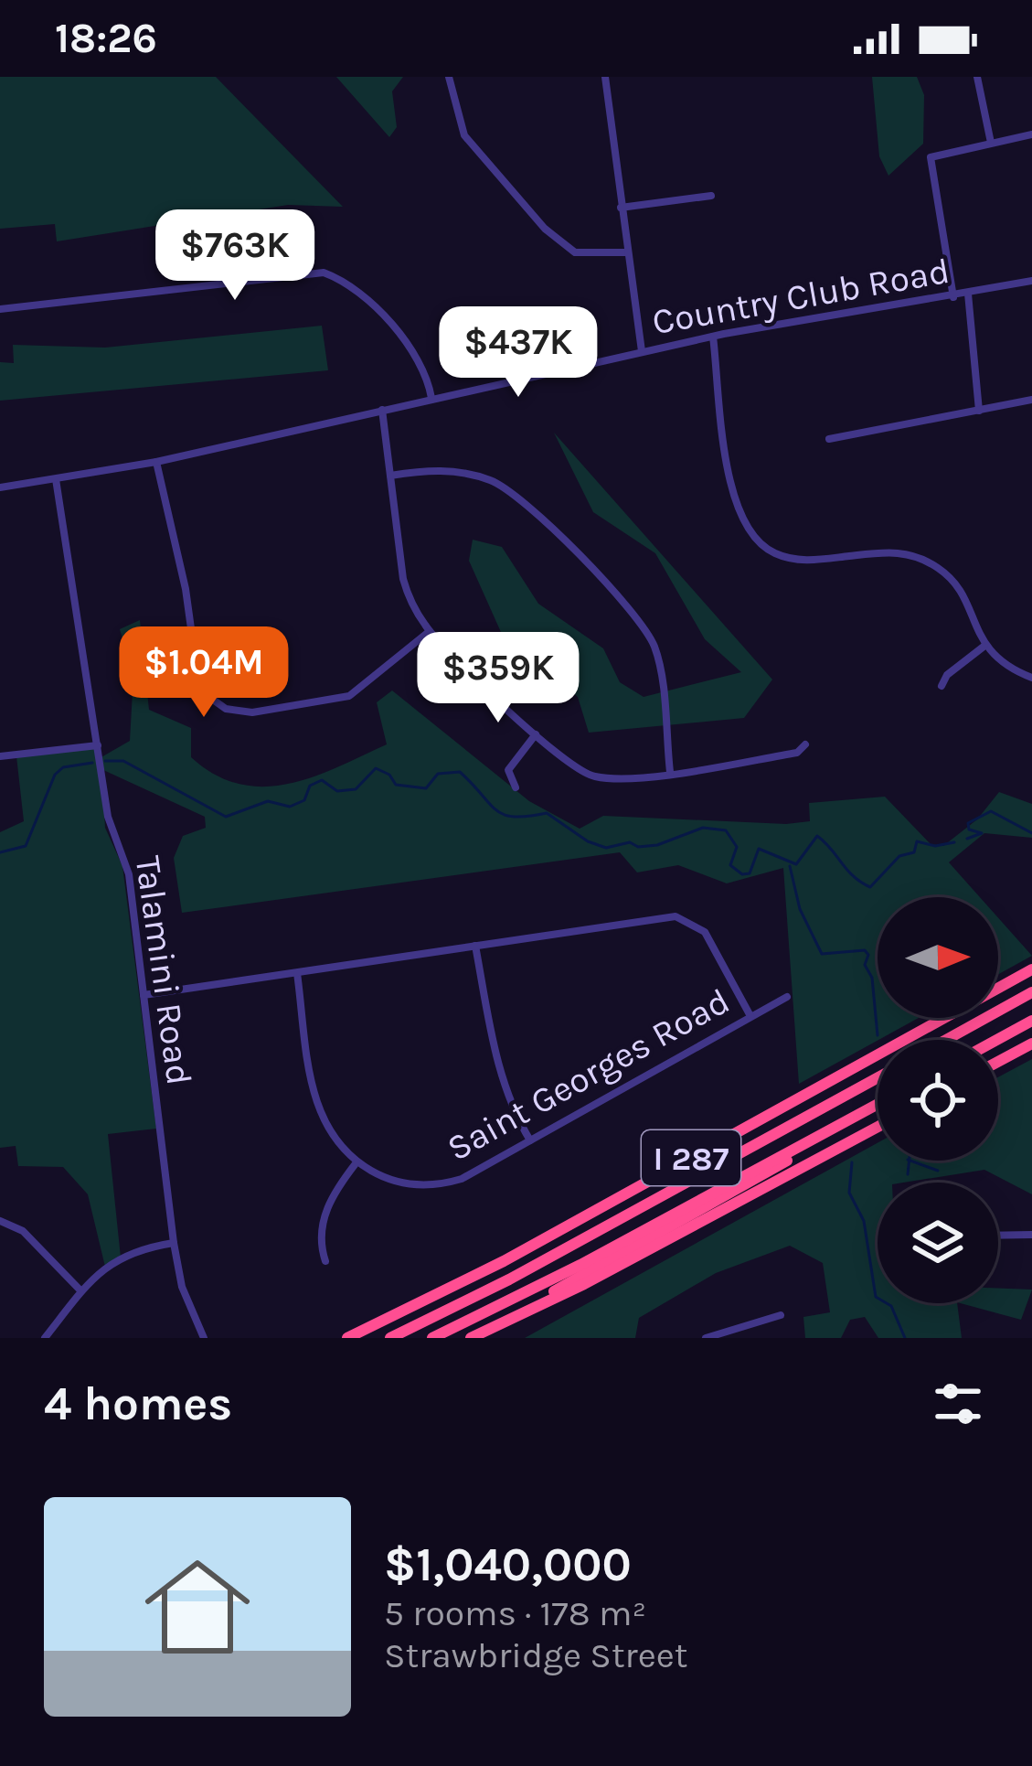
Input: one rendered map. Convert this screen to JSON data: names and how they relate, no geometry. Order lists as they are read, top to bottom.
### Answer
{
  "streets": {
    "highway": ["I 287"],
    "street": ["Country Club Road", "Talamini Road", "Saint Georges Road"]
  },
  "crossings": [
    ["Country Club Road", "Talamini Road"]
  ],
  "north": "right",
  "page": {
    "status": "18:26",
    "price": [
      "$763K",
      "$437K",
      "$1.04M",
      "$359K"
    ],
    "heading": "4 homes",
    "list": [
      {
        "name": "$1,040,000",
        "note": "5 rooms · 178 m² · Strawbridge Street"
      }
    ]
  }
}
